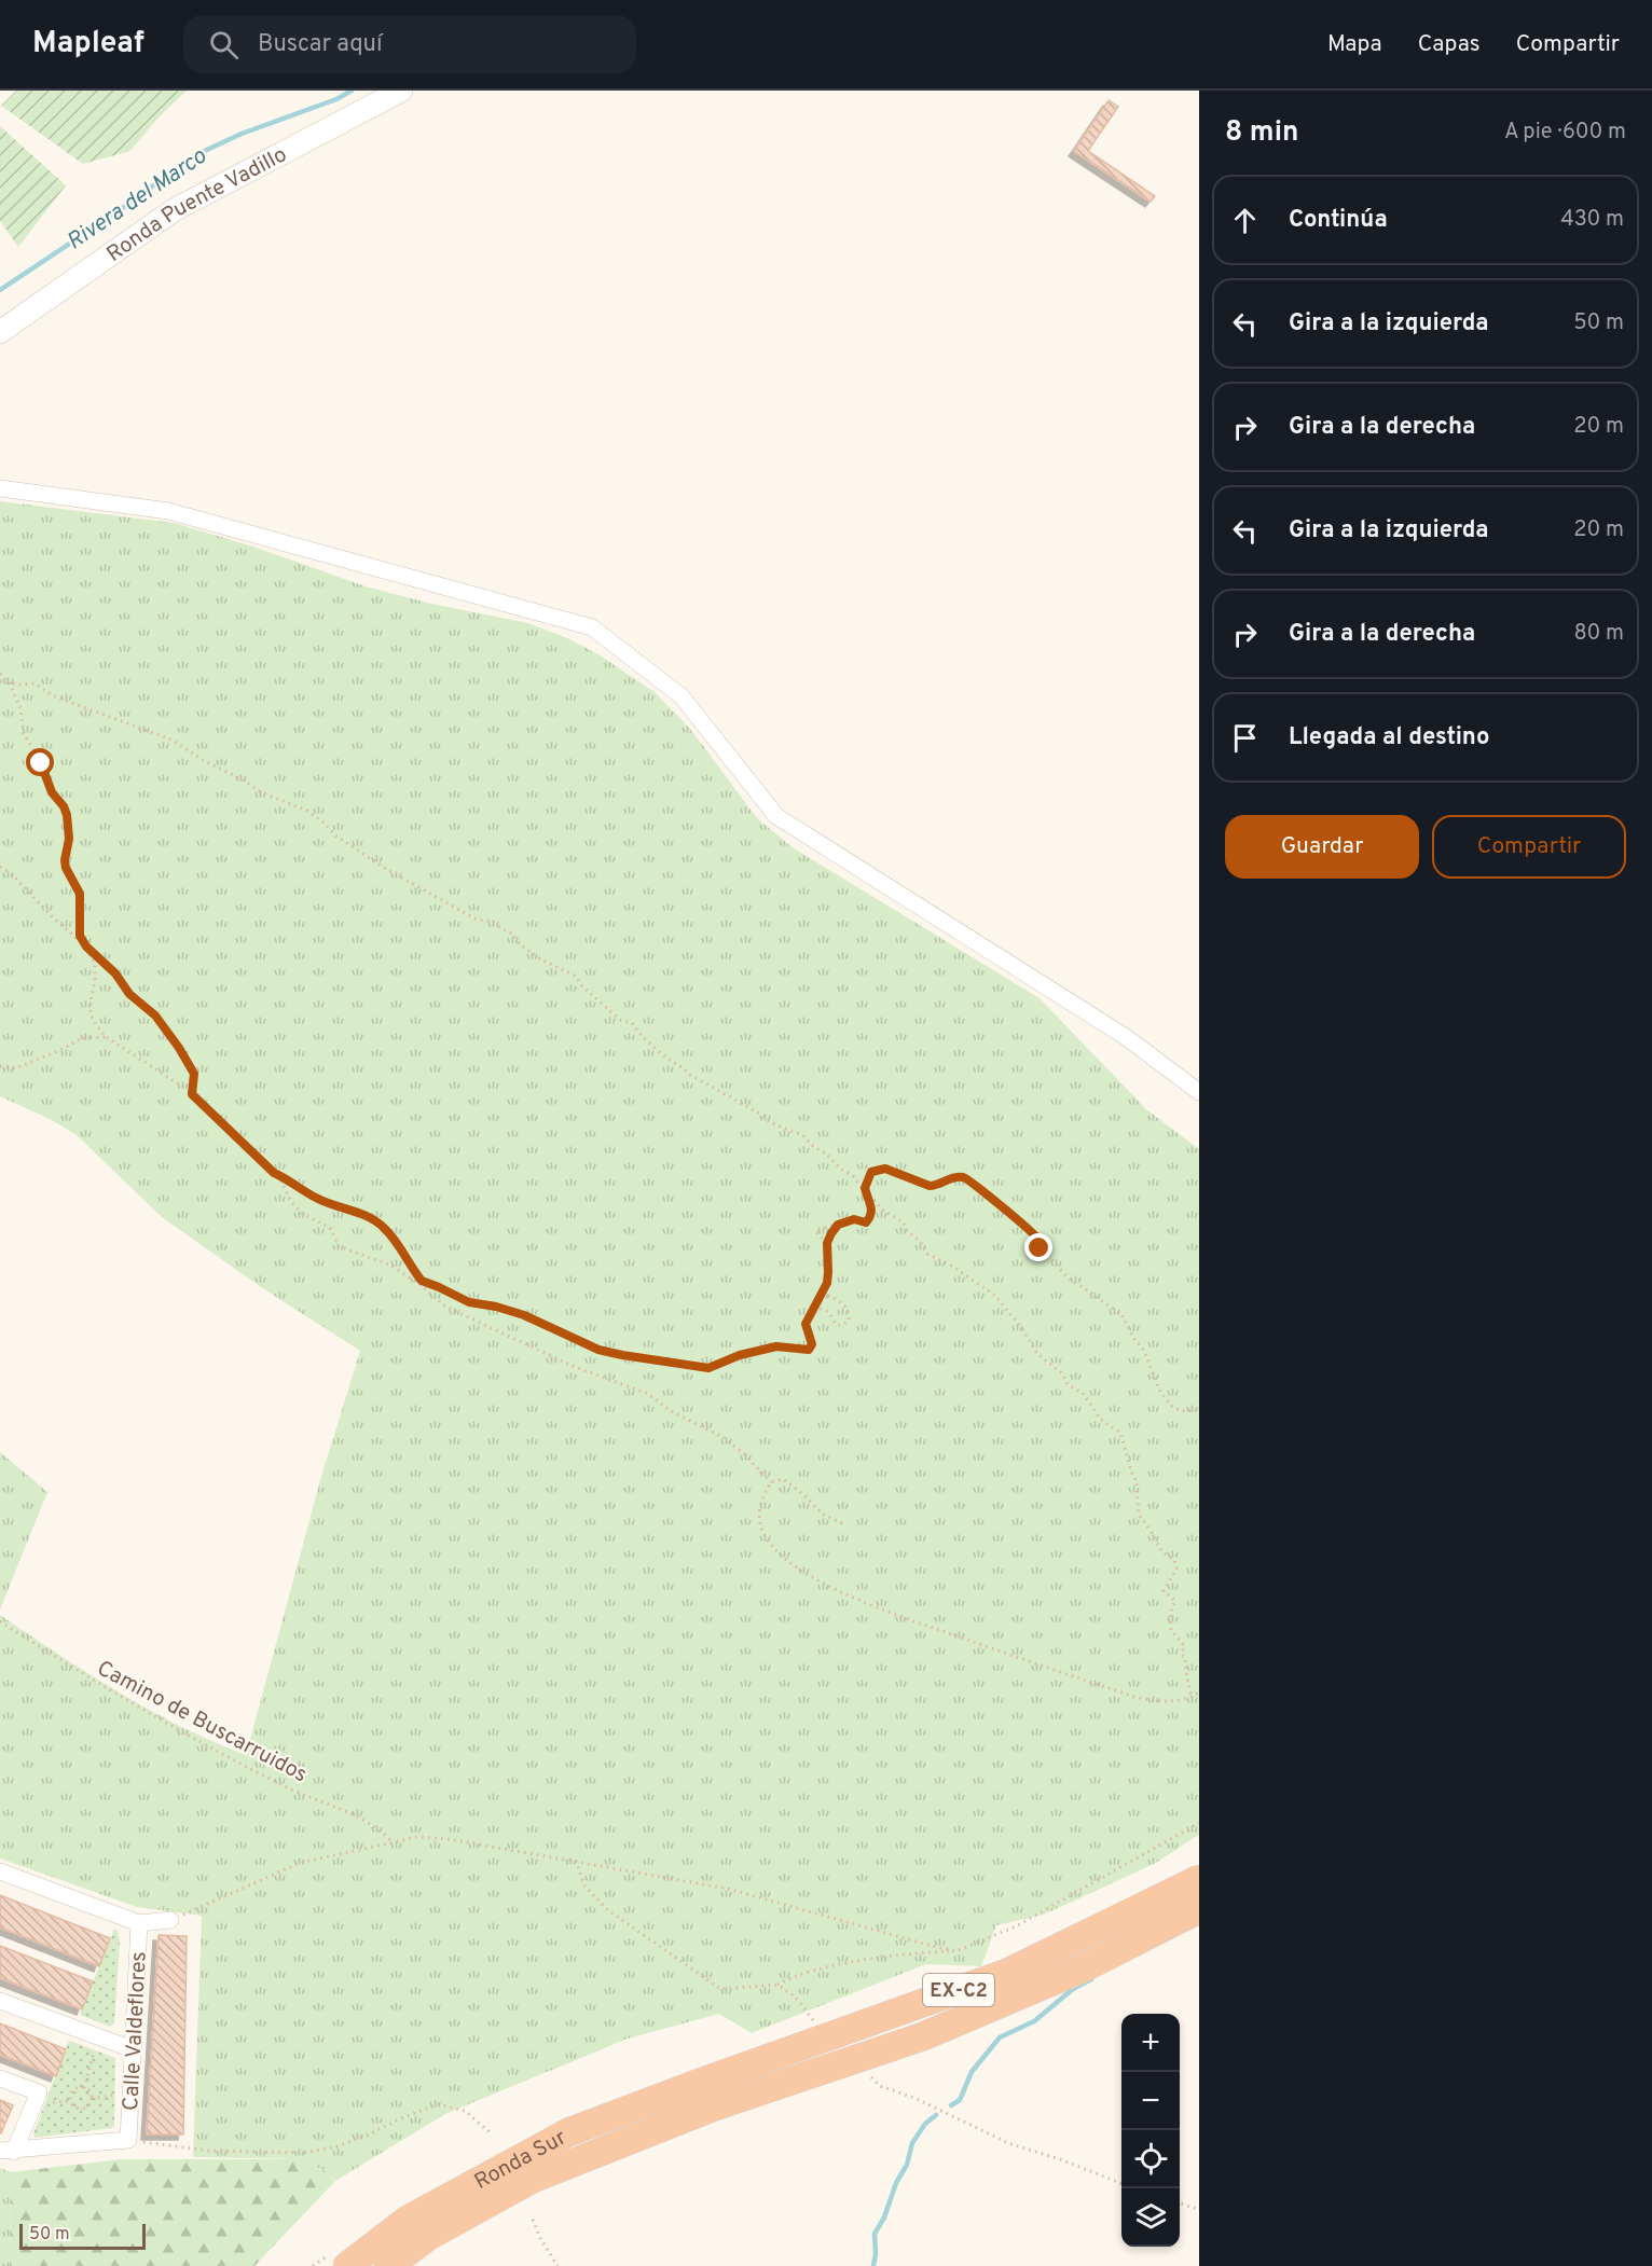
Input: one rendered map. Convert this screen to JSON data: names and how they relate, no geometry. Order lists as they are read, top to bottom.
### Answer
{
  "streets": {
    "highway": ["EX-C2", "Ronda Sur"],
    "main road": ["Ronda Puente Vadillo"],
    "street": ["Calle Valdeflores"],
    "path": ["Camino de Buscarruidos"]
  },
  "crossings": [
    ["EX-C2", "Ronda Sur"]
  ],
  "water": ["Rivera del Marco"],
  "scale_bar": "50 m",
  "page": {
    "header": "Mapleaf",
    "search": "Buscar aquí",
    "nav": ["Mapa", "Capas", "Compartir"],
    "heading": ["8 min", "A pie · 600 m"],
    "list": [
      ["Continúa", "430 m"],
      ["Gira a la izquierda", "50 m"],
      ["Gira a la derecha", "20 m"],
      ["Gira a la izquierda", "20 m"],
      ["Gira a la derecha", "80 m"],
      "Llegada al destino"
    ],
    "buttons": ["Guardar", "Compartir"],
    "map_buttons": ["+", "−"],
    "scale": "50 m"
  }
}
